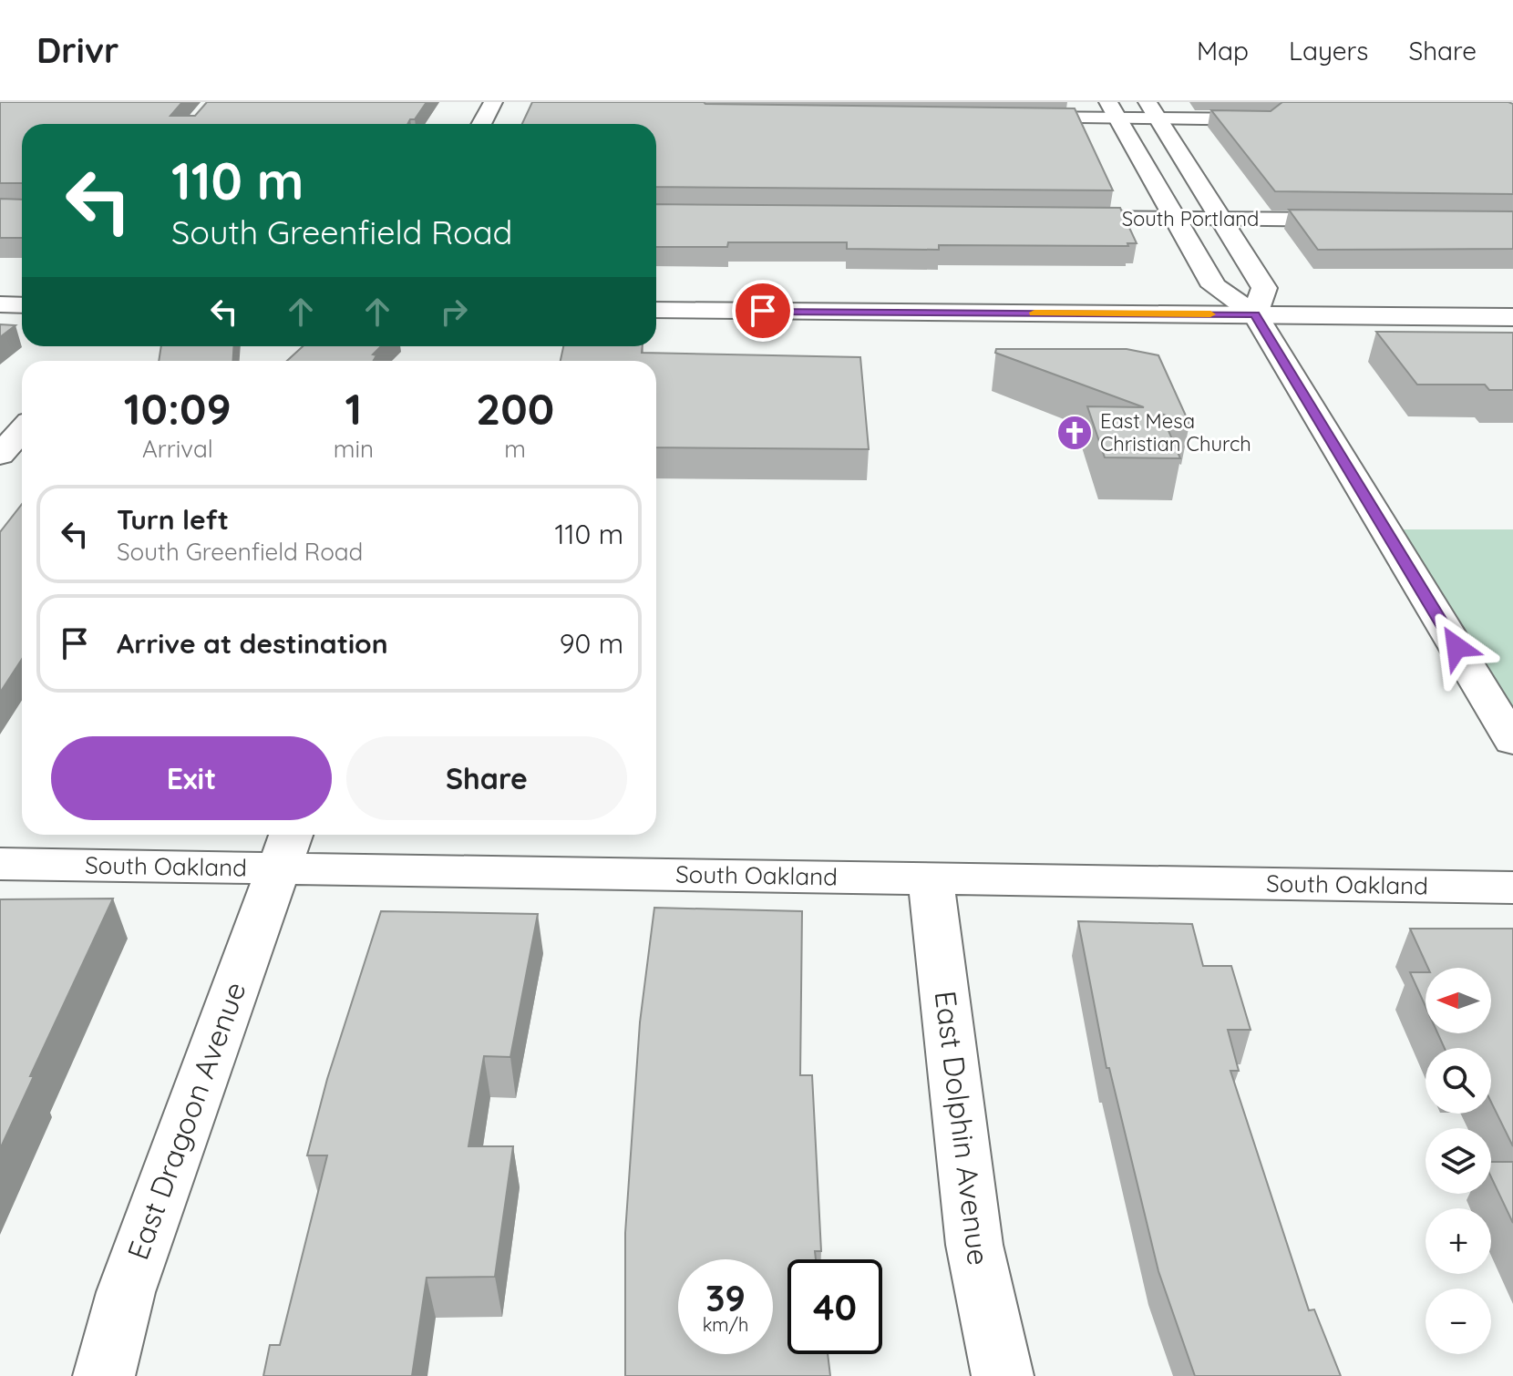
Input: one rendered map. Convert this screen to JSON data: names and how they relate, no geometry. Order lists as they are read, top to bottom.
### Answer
{
  "streets": {
    "street": [
      "South Portland",
      "South Oakland",
      "East Dragoon Avenue",
      "East Dolphin Avenue"
    ]
  },
  "crossings": [
    ["South Oakland", "East Dragoon Avenue"],
    ["South Oakland", "East Dolphin Avenue"]
  ],
  "places": {
    "church": ["East Mesa Christian Church"]
  },
  "north": "left",
  "page": {
    "header": "Drivr",
    "nav": ["Map", "Layers", "Share"],
    "turn": ["110 m", "South Greenfield Road"],
    "eta": [
      "10:09",
      "Arrival",
      "1",
      "min",
      "200",
      "m"
    ],
    "list": [
      {
        "name": "Turn left",
        "note": "South Greenfield Road",
        "value": "110 m"
      },
      {
        "name": "Arrive at destination",
        "value": "90 m"
      }
    ],
    "buttons": ["Exit", "Share"],
    "map_buttons": ["+", "−"],
    "speed": "39 km/h",
    "limit": "40"
  }
}
